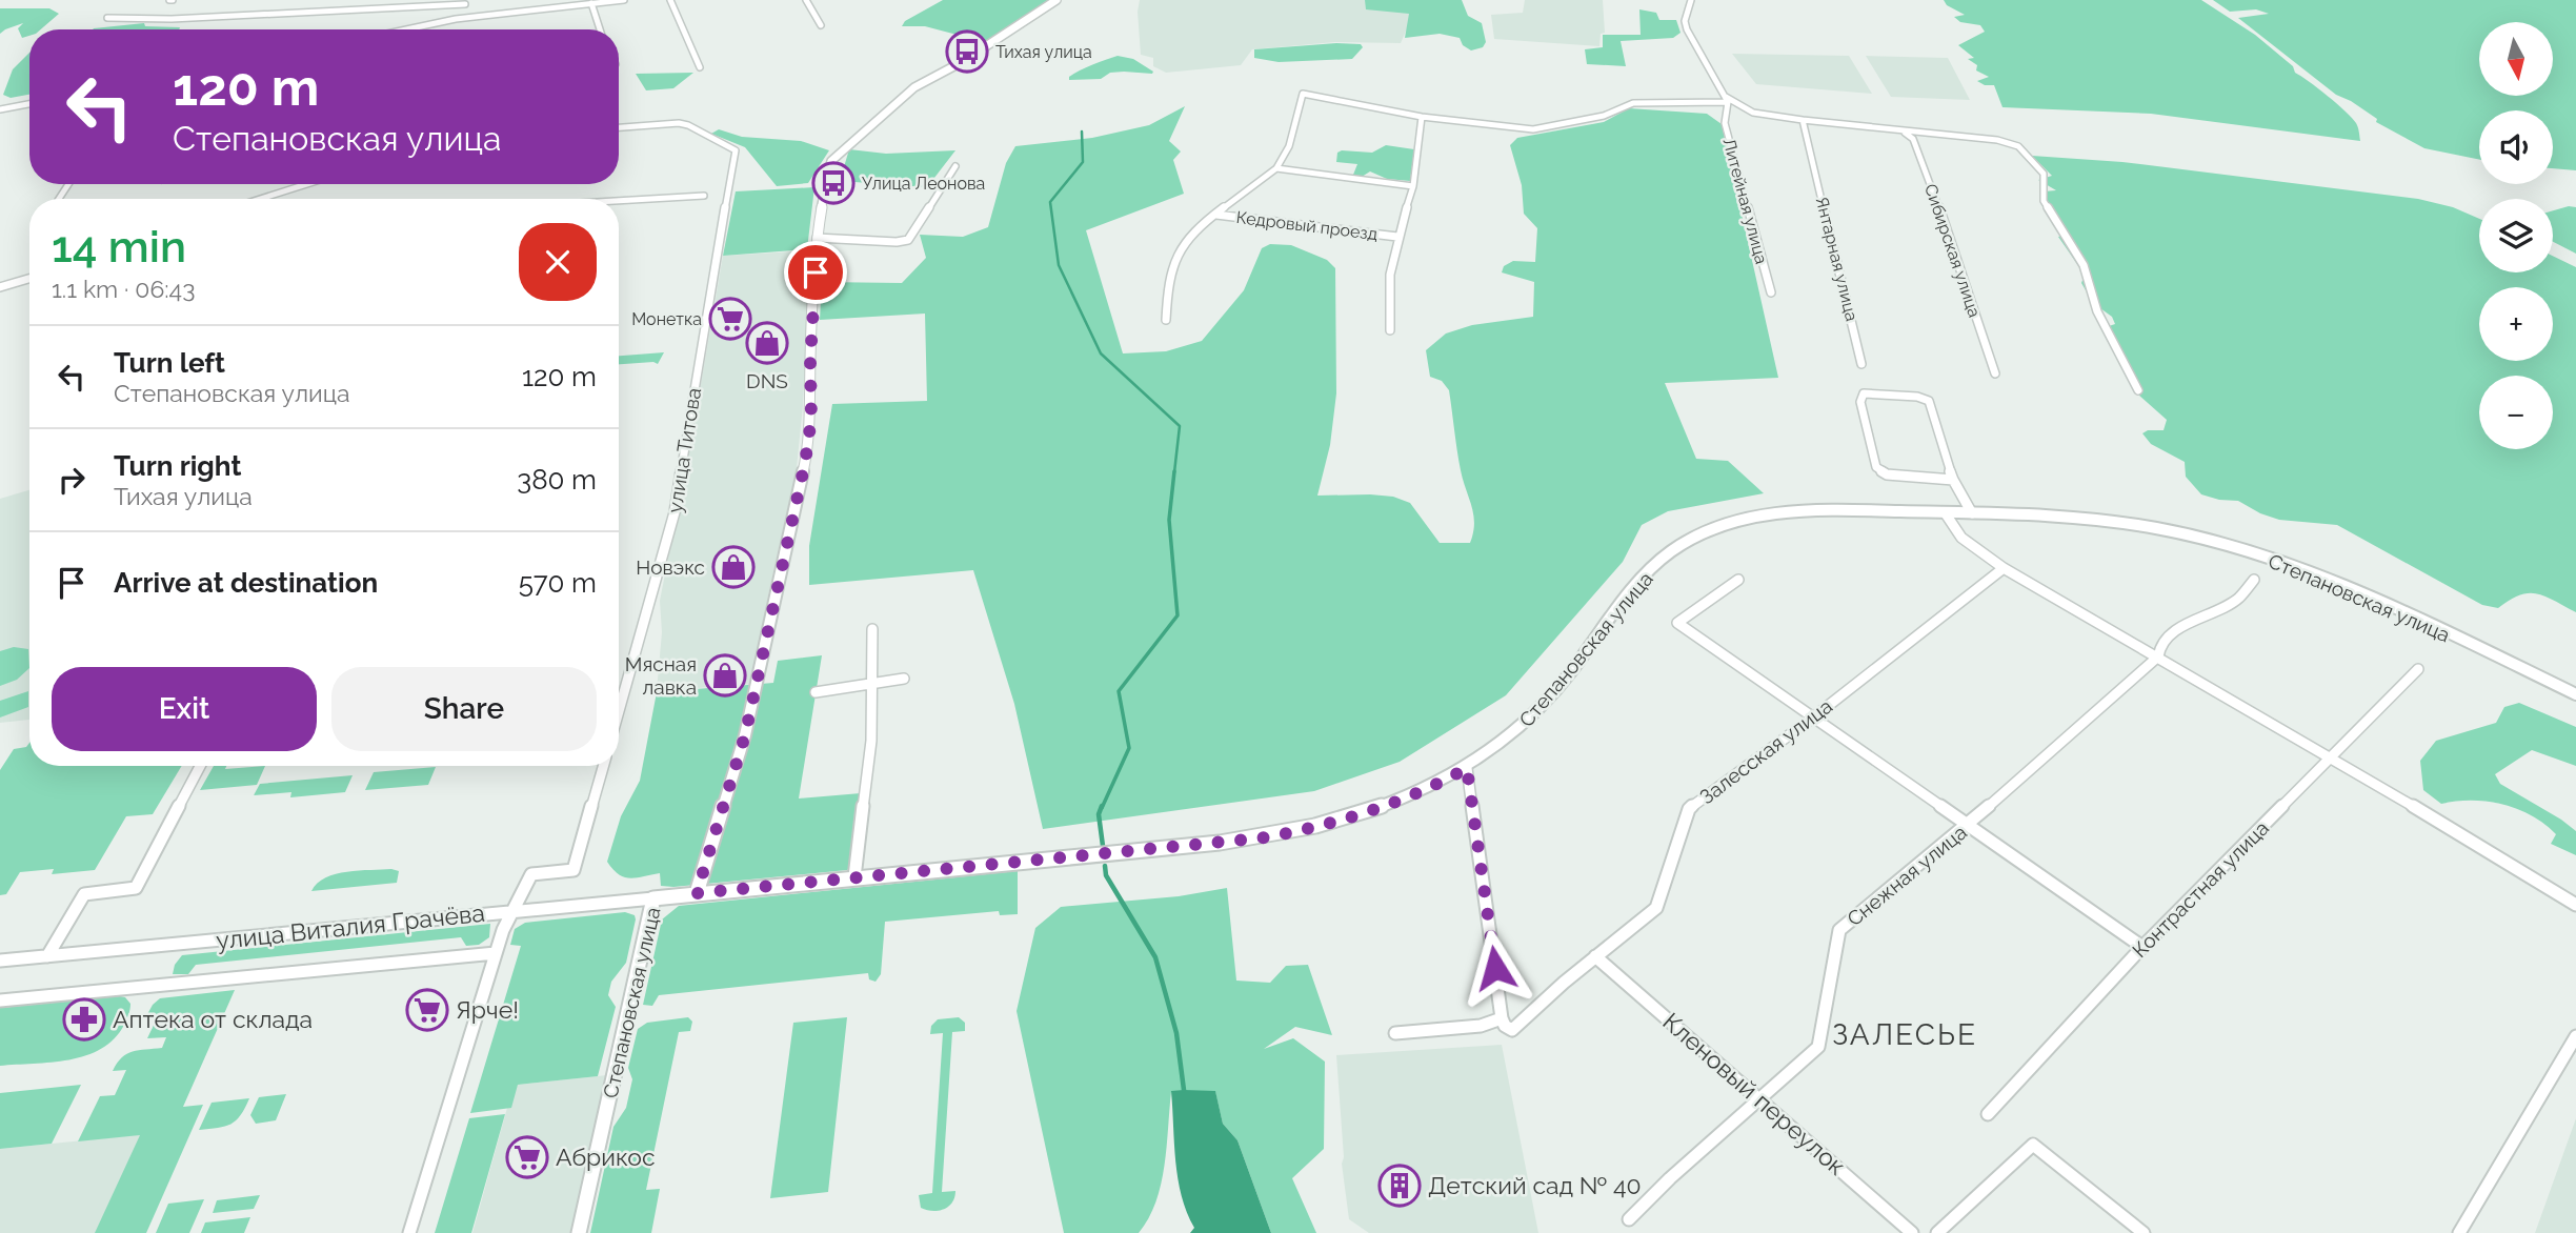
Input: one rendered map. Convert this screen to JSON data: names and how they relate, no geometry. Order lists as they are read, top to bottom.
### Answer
{
  "streets": {
    "street": [
      "Литейная улица",
      "Кедровый проезд",
      "Сибирская улица",
      "Янтарная улица",
      "улица Титова",
      "Степановская улица",
      "Залесская улица",
      "Снежная улица",
      "Контрастная улица",
      "улица Виталия Грачёва",
      "Кленовый переулок"
    ]
  },
  "crossings": [
    ["Степановская улица", "улица Виталия Грачёва"],
    ["Залесская улица", "Кленовый переулок"],
    ["Снежная улица", "Кленовый переулок"]
  ],
  "districts": ["ЗАЛЕСЬЕ"],
  "places": {
    "bus stop": ["Тихая улица", "Улица Леонова"],
    "supermarket": ["Монетка", "Ярче!", "Абрикос"],
    "shop": ["DNS", "Новэкс", "Мясная лавка"],
    "pharmacy": ["Аптека от склада"],
    "building": ["Детский сад № 40"]
  },
  "north": "bottom",
  "page": {
    "map_buttons": ["+", "−"],
    "turn": ["120 m", "Степановская улица"],
    "heading": ["14 min", "1.1 km · 06:43"],
    "list": [
      {
        "name": "Turn left",
        "note": "Степановская улица",
        "value": "120 m"
      },
      {
        "name": "Turn right",
        "note": "Тихая улица",
        "value": "380 m"
      },
      {
        "name": "Arrive at destination",
        "value": "570 m"
      }
    ],
    "buttons": ["Exit", "Share"]
  }
}
